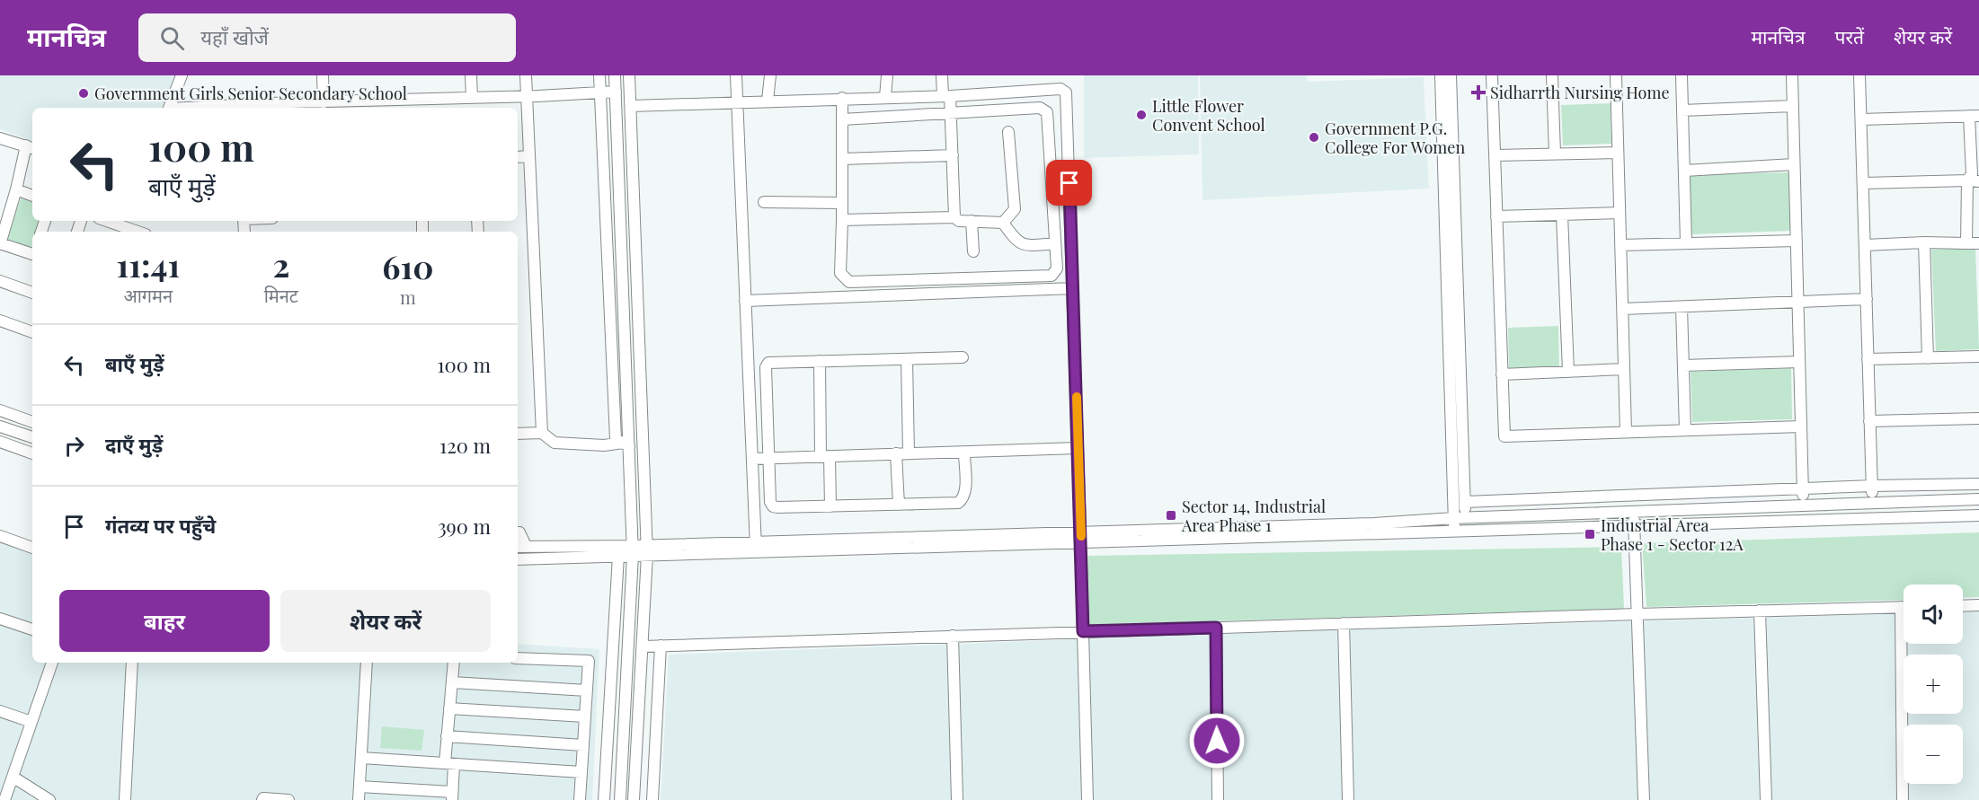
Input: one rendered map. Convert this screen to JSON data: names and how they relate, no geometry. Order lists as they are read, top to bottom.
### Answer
{
  "places": {
    "health": ["Sidharrth Nursing Home"],
    "other": ["Government Girls Senior Secondary School", "Little Flower Convent School", "Government P.G. College For Women"],
    "transit": ["Sector 14, Industrial Area Phase 1", "Industrial Area Phase 1 - Sector 12A"]
  },
  "page": {
    "header": "मानचित्र",
    "search": "यहाँ खोजें",
    "nav": ["मानचित्र", "परतें", "शेयर करें"],
    "turn": ["100 m", "बाएँ मुड़ें"],
    "eta": [
      "11:41",
      "आगमन",
      "2",
      "मिनट",
      "610",
      "m"
    ],
    "list": [
      {
        "name": "बाएँ मुड़ें",
        "value": "100 m"
      },
      {
        "name": "दाएँ मुड़ें",
        "value": "120 m"
      },
      {
        "name": "गंतव्य पर पहुँचे",
        "value": "390 m"
      }
    ],
    "buttons": ["बाहर", "शेयर करें"],
    "map_buttons": ["+", "−"]
  }
}
